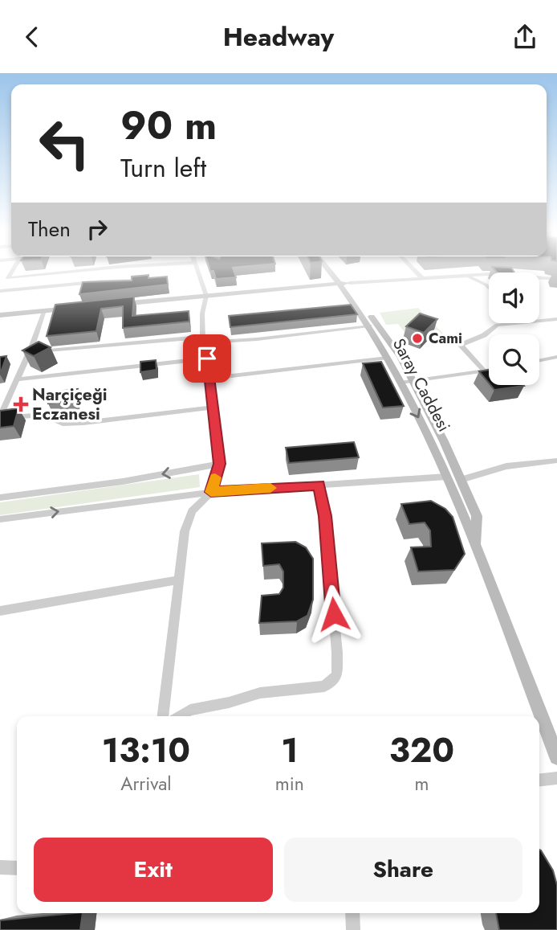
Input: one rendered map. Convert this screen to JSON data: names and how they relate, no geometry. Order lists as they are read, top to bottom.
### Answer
{
  "streets": {
    "street": ["Saray Caddesi"]
  },
  "places": {
    "other": ["Cami"],
    "health": ["Narçiçeği Eczanesi"]
  },
  "page": {
    "header": "Headway",
    "turn": ["90 m", "Turn left"],
    "then": "Then",
    "eta": [
      "13:10",
      "Arrival",
      "1",
      "min",
      "320",
      "m"
    ],
    "buttons": ["Exit", "Share"]
  }
}
